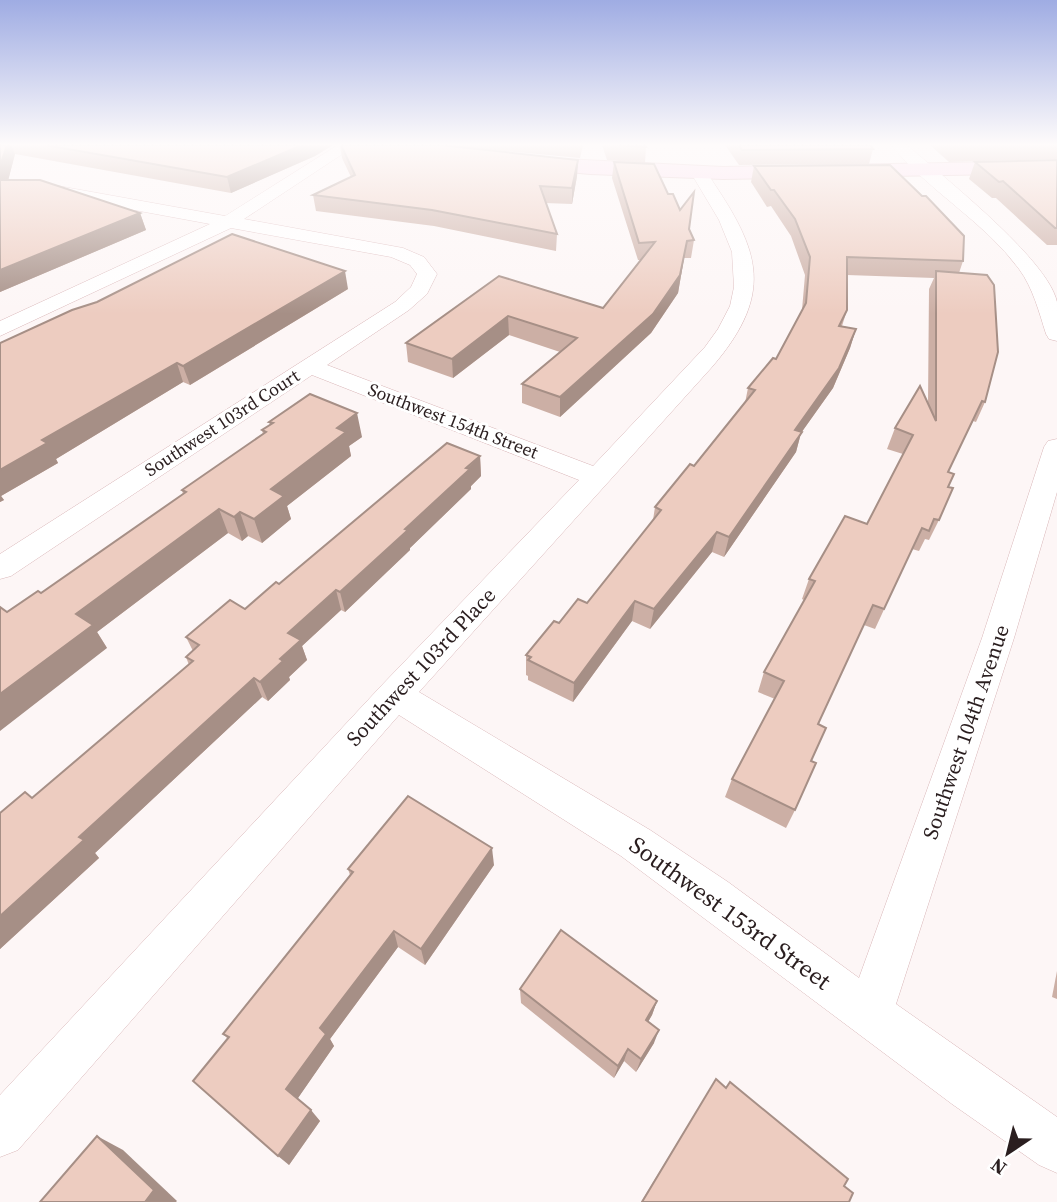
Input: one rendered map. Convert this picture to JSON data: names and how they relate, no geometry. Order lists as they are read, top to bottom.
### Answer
{
  "streets": {
    "street": [
      "Southwest 154th Street",
      "Southwest 103rd Court",
      "Southwest 103rd Place",
      "Southwest 104th Avenue",
      "Southwest 153rd Street"
    ]
  },
  "crossings": [
    ["Southwest 154th Street", "Southwest 103rd Court"],
    ["Southwest 154th Street", "Southwest 103rd Place"],
    ["Southwest 103rd Place", "Southwest 153rd Street"],
    ["Southwest 104th Avenue", "Southwest 153rd Street"]
  ],
  "north": "bottom left"
}
